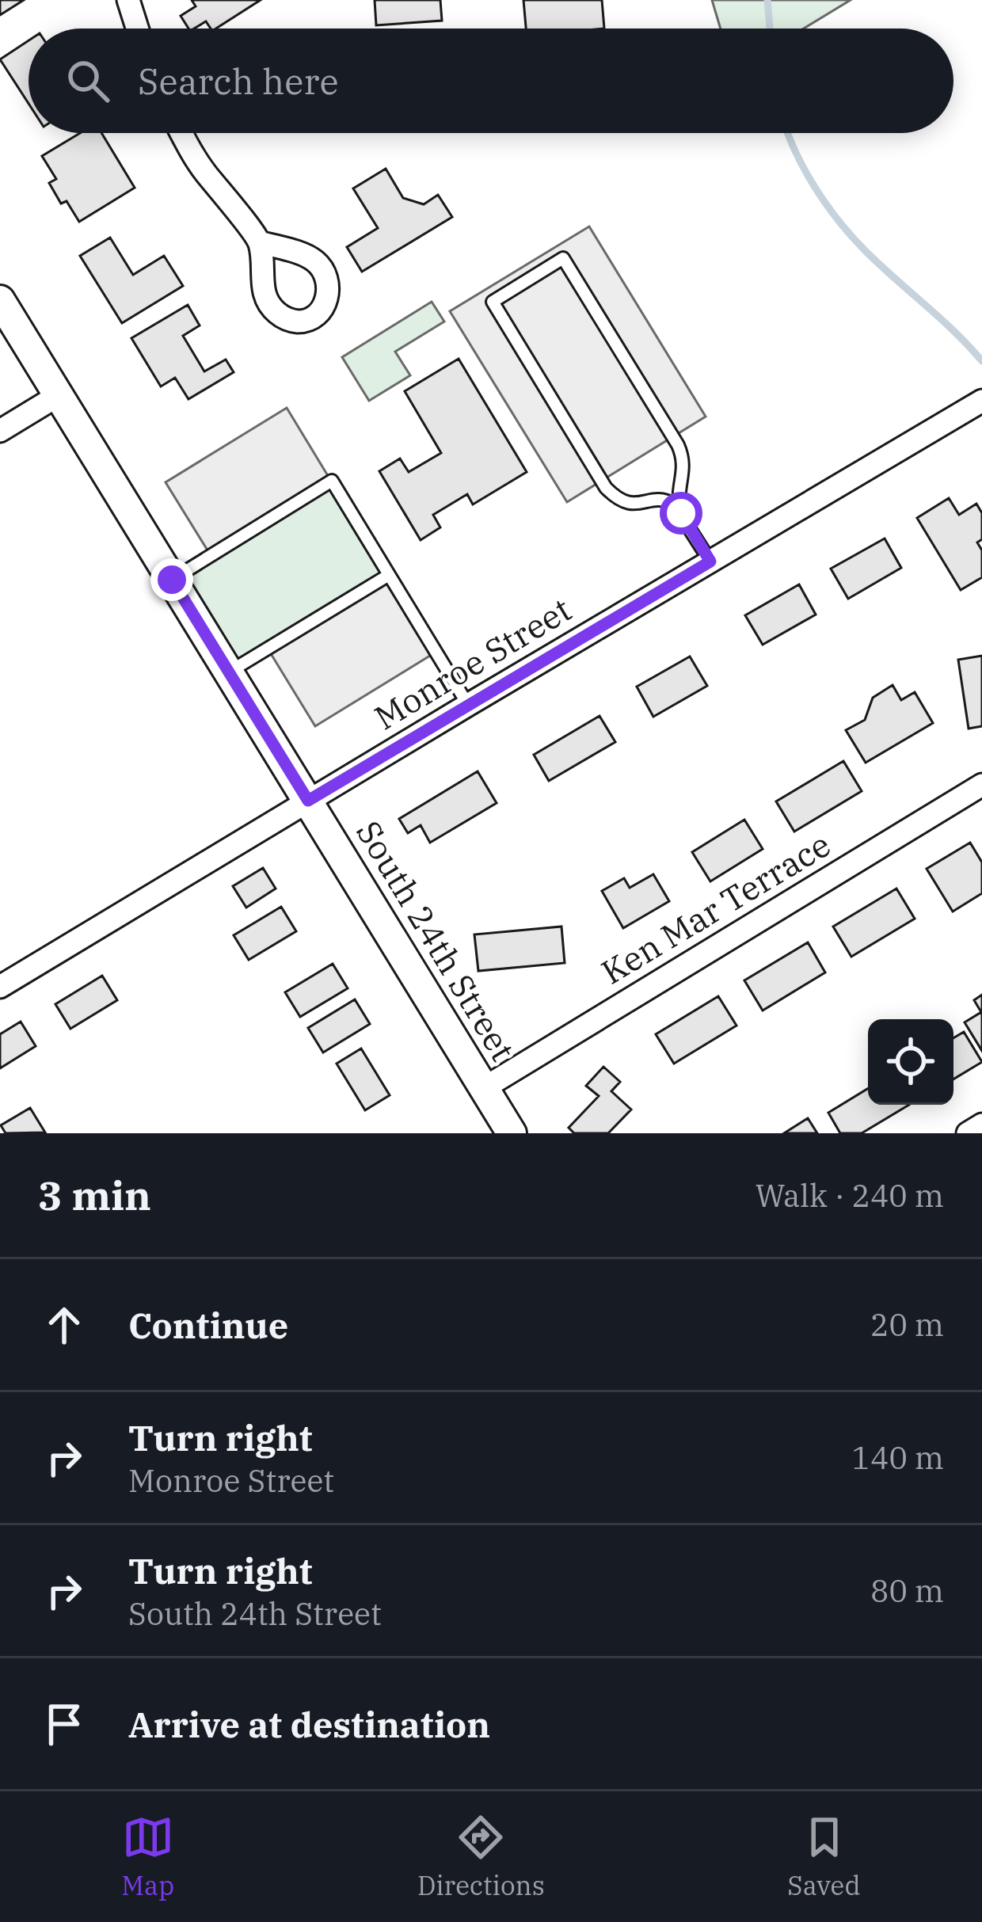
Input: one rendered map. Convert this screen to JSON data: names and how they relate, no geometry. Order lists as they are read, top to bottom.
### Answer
{
  "streets": {
    "street": ["Monroe Street", "Ken Mar Terrace", "South 24th Street"]
  },
  "crossings": [
    ["Monroe Street", "South 24th Street"],
    ["Ken Mar Terrace", "South 24th Street"]
  ],
  "page": {
    "search": "Search here",
    "heading": ["3 min", "Walk · 240 m"],
    "list": [
      ["Continue", "20 m"],
      ["Turn right", "Monroe Street", "140 m"],
      ["Turn right", "South 24th Street", "80 m"],
      "Arrive at destination"
    ],
    "nav": ["Map", "Directions", "Saved"]
  }
}
